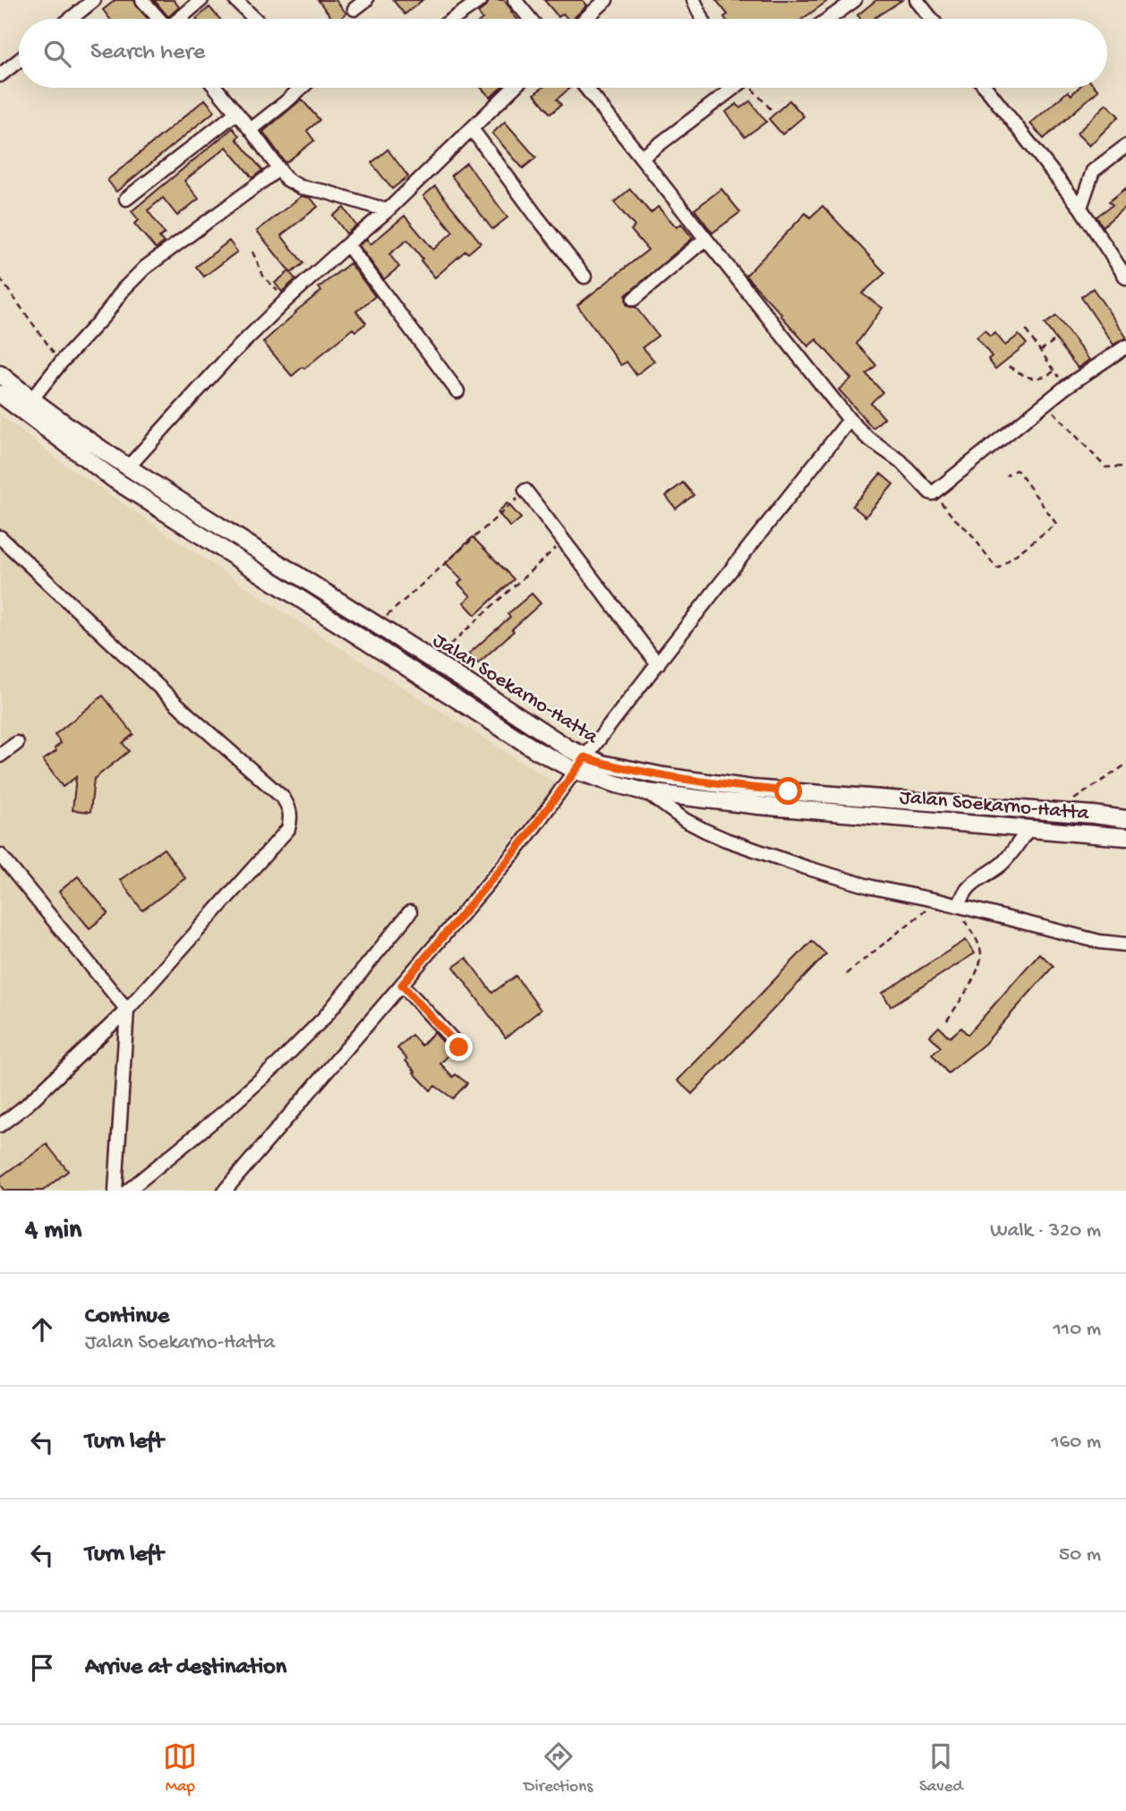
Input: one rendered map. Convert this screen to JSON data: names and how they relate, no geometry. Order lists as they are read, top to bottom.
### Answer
{
  "streets": {
    "main road": ["Jalan Soekarno-Hatta"]
  },
  "page": {
    "search": "Search here",
    "heading": ["4 min", "Walk · 320 m"],
    "list": [
      ["Continue", "Jalan Soekarno-Hatta", "110 m"],
      ["Turn left", "160 m"],
      ["Turn left", "50 m"],
      "Arrive at destination"
    ],
    "nav": ["Map", "Directions", "Saved"]
  }
}
